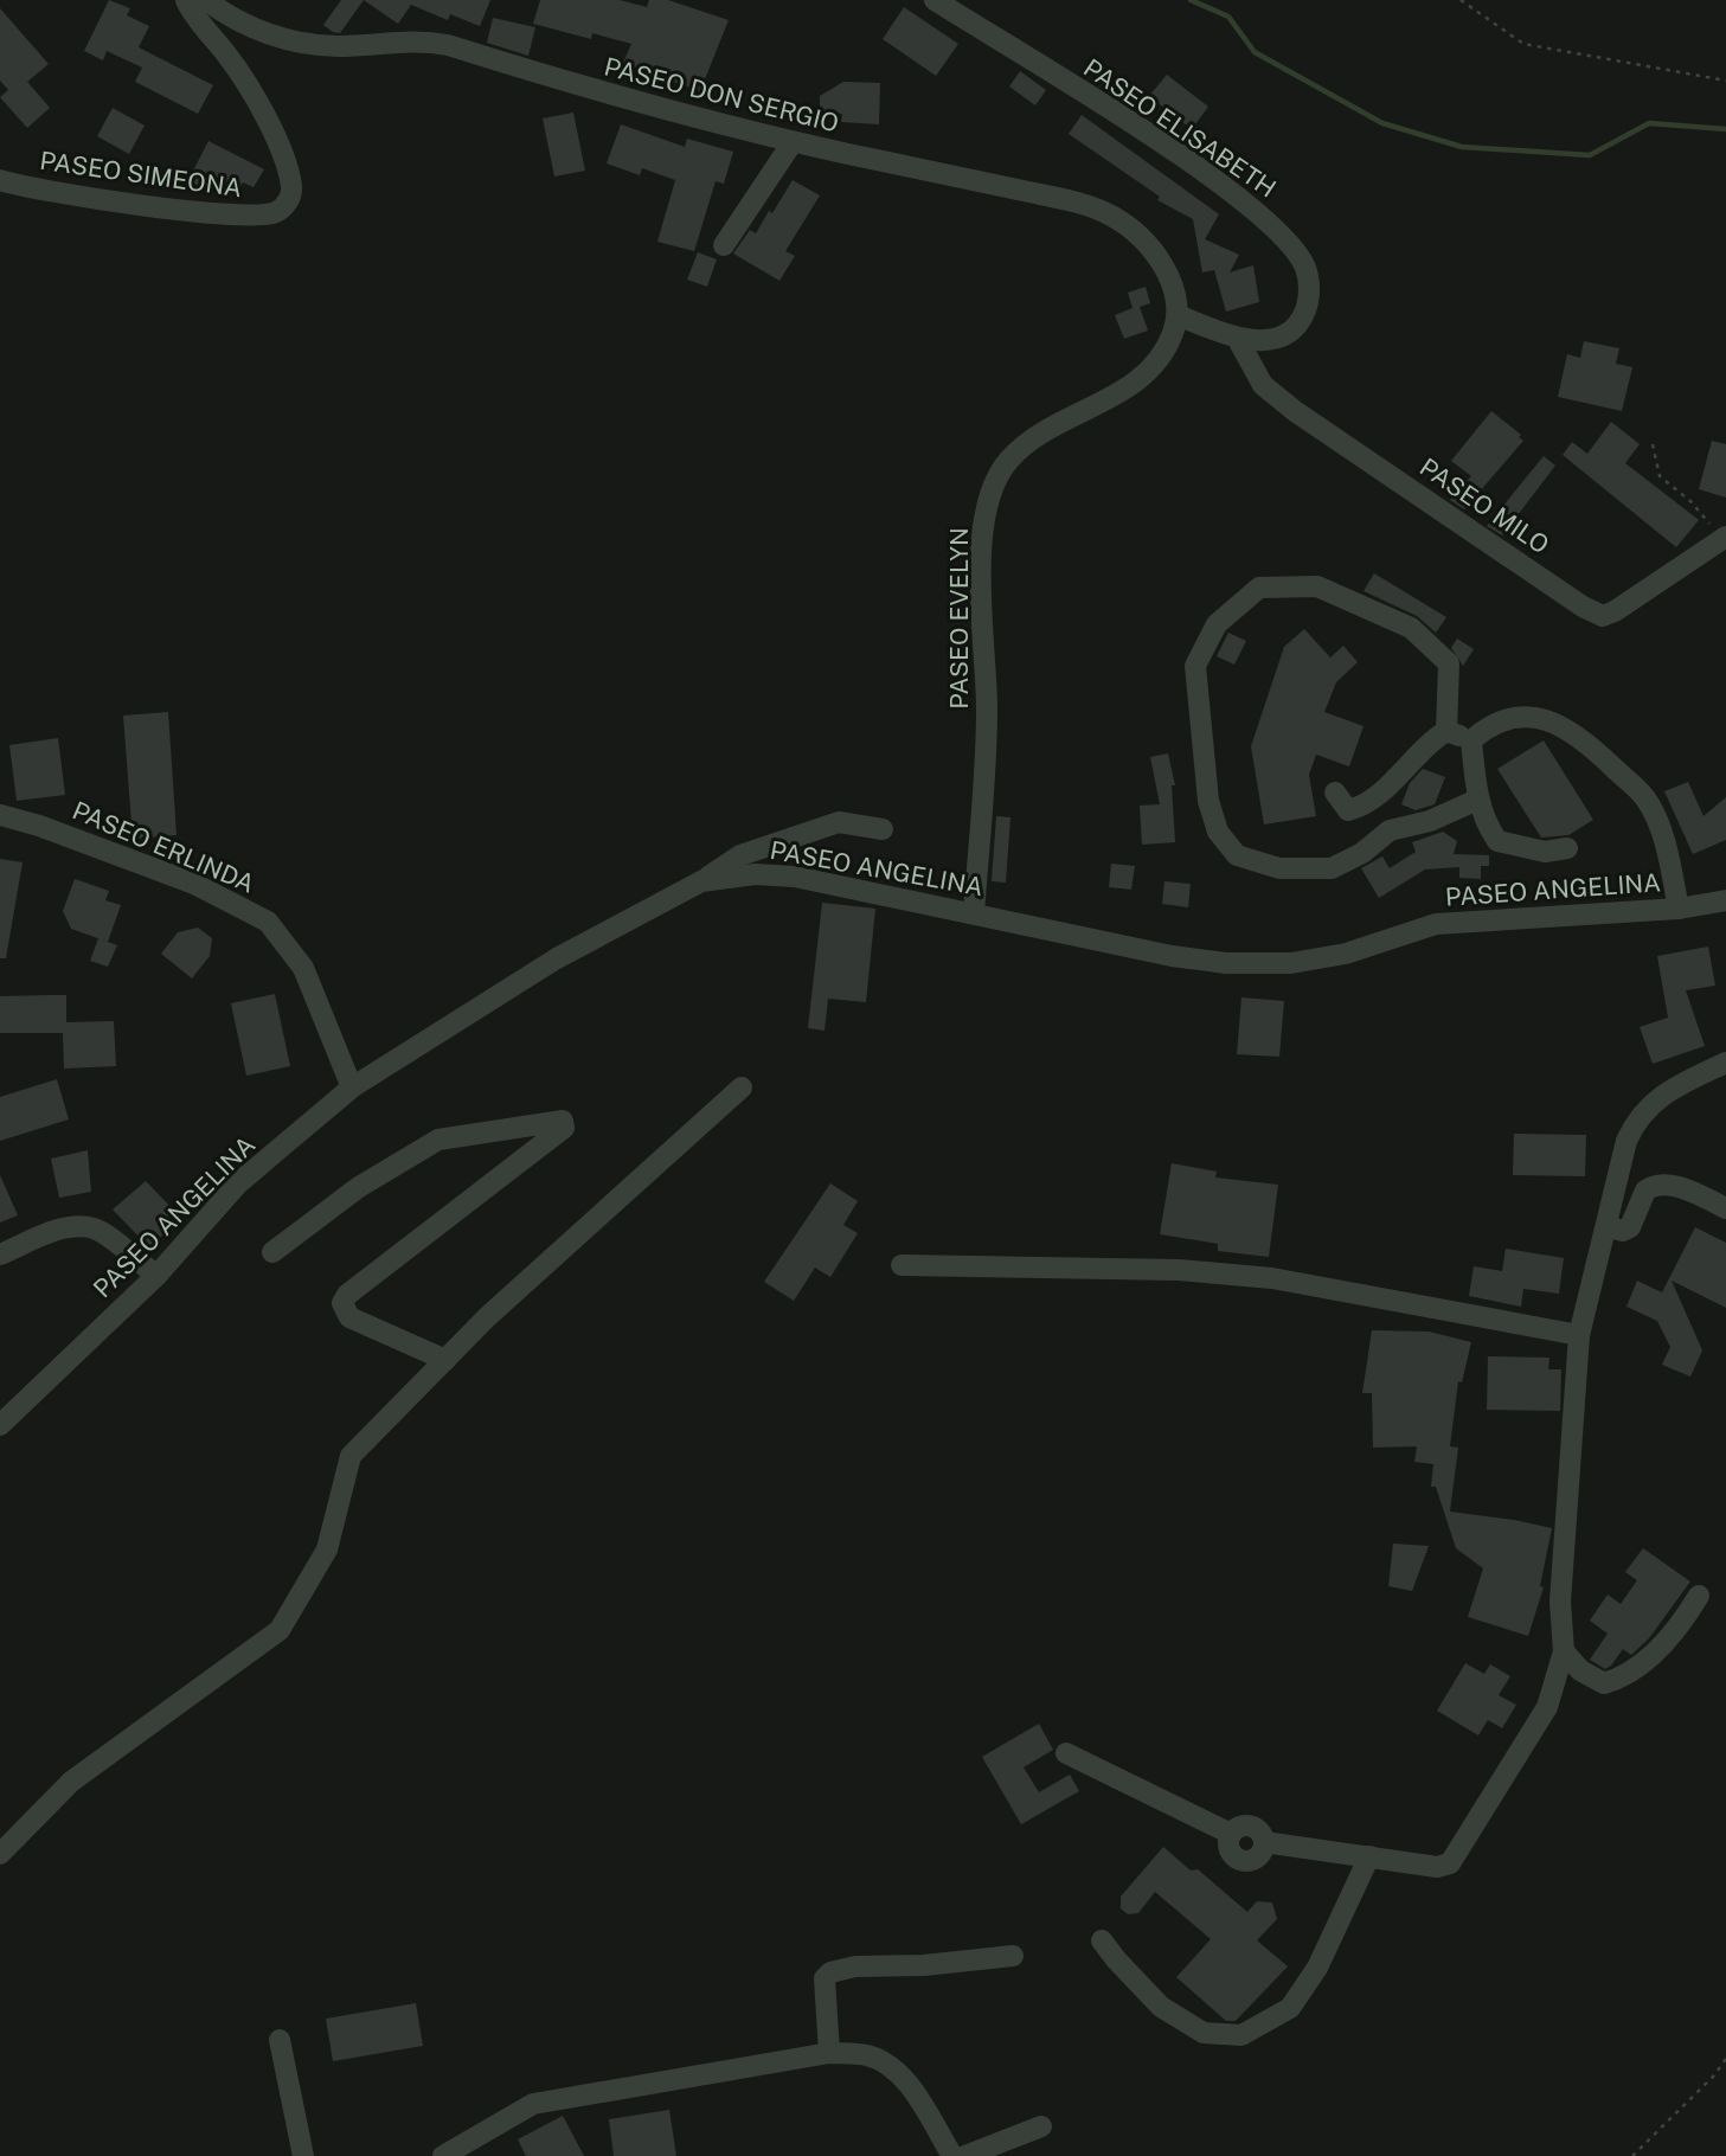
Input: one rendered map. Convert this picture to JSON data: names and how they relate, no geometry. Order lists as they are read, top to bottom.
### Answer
{
  "streets": {
    "street": [
      "PASEO DON SERGIO",
      "PASEO ELISABETH",
      "PASEO SIMEONA",
      "PASEO MILO",
      "PASEO EVELYN",
      "PASEO ERLINDA",
      "PASEO ANGELINA"
    ]
  },
  "crossings": [
    ["PASEO DON SERGIO", "PASEO ELISABETH"],
    ["PASEO DON SERGIO", "PASEO EVELYN"],
    ["PASEO ELISABETH", "PASEO MILO"],
    ["PASEO ELISABETH", "PASEO EVELYN"],
    ["PASEO EVELYN", "PASEO ANGELINA"],
    ["PASEO ERLINDA", "PASEO ANGELINA"]
  ]
}
